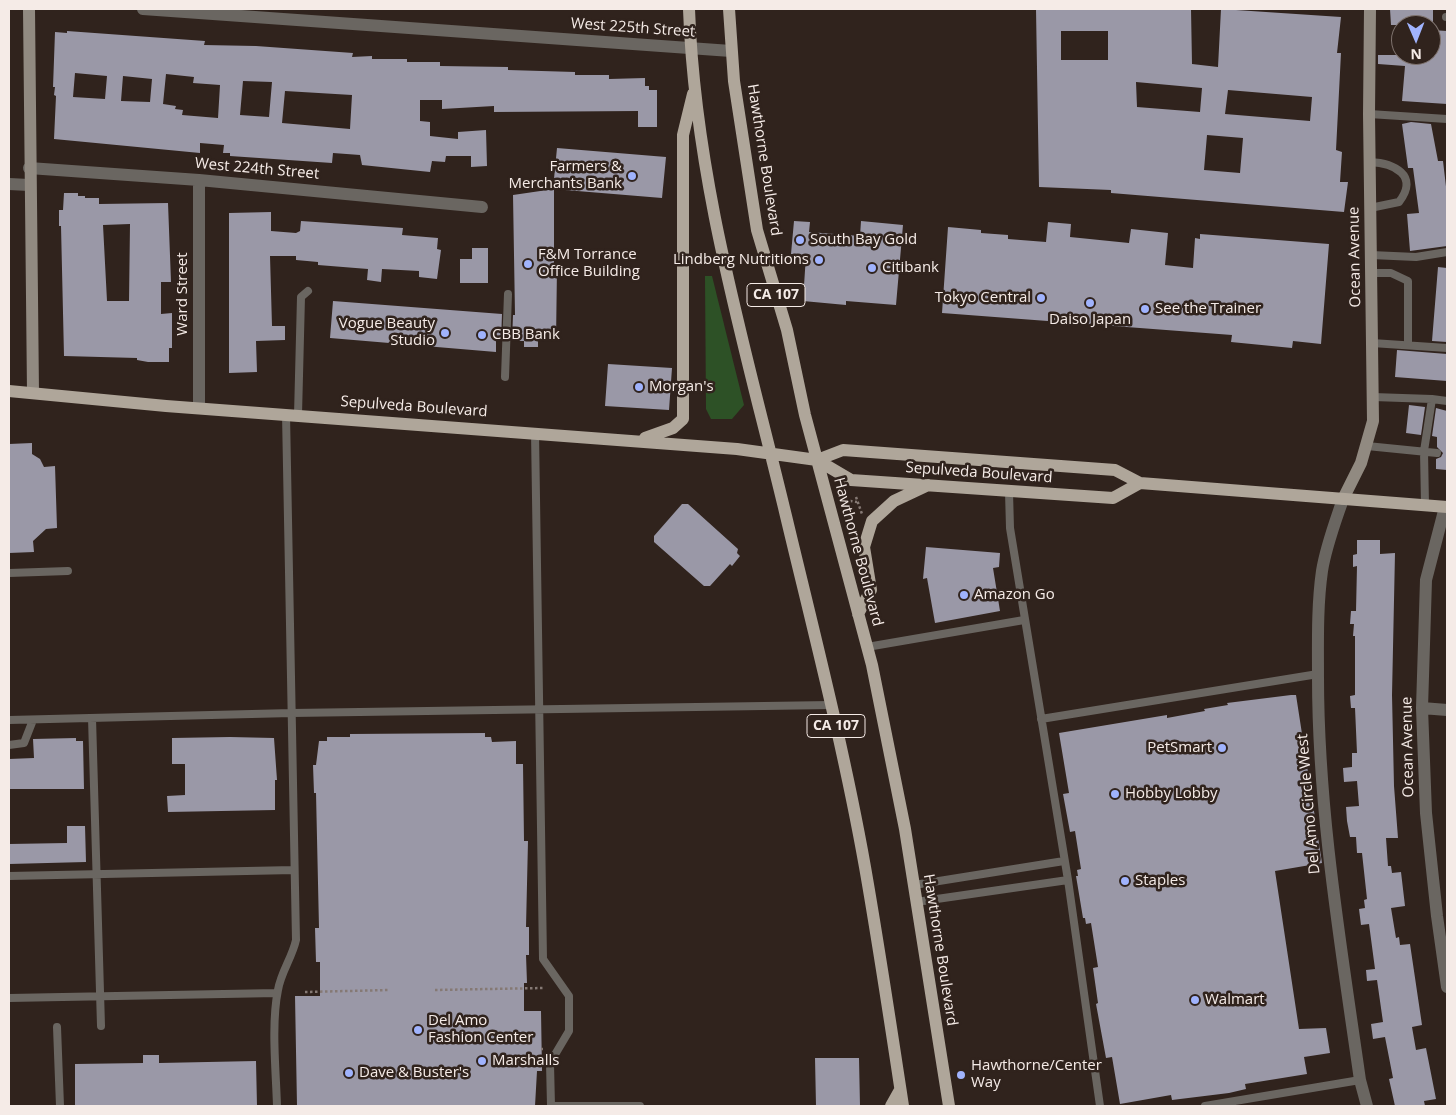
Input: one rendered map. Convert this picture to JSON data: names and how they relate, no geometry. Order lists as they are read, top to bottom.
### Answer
{
  "streets": {
    "main road": ["Hawthorne Boulevard", "CA 107", "Sepulveda Boulevard"],
    "street": [
      "West 225th Street",
      "West 224th Street",
      "Ocean Avenue",
      "Ward Street",
      "Del Amo Circle West"
    ]
  },
  "crossings": [
    ["West 225th Street", "Hawthorne Boulevard"],
    ["West 225th Street", "CA 107"],
    ["Hawthorne Boulevard", "Sepulveda Boulevard"],
    ["West 224th Street", "Ward Street"],
    ["Ocean Avenue", "Sepulveda Boulevard"],
    ["Ocean Avenue", "Del Amo Circle West"],
    ["Ward Street", "Sepulveda Boulevard"],
    ["CA 107", "Sepulveda Boulevard"],
    ["Sepulveda Boulevard", "Del Amo Circle West"]
  ],
  "places": [
    "Farmers & Merchants Bank",
    "South Bay Gold",
    "Lindberg Nutritions",
    "F&M Torrance Office Building",
    "Citibank",
    "Tokyo Central",
    "Daiso Japan",
    "See the Trainer",
    "Vogue Beauty Studio",
    "CBB Bank",
    "Morgan's",
    "Amazon Go",
    "PetSmart",
    "Hobby Lobby",
    "Staples",
    "Walmart",
    "Del Amo Fashion Center",
    "Marshalls",
    "Dave & Buster's",
    "Hawthorne/Center Way"
  ],
  "north": "bottom"
}
